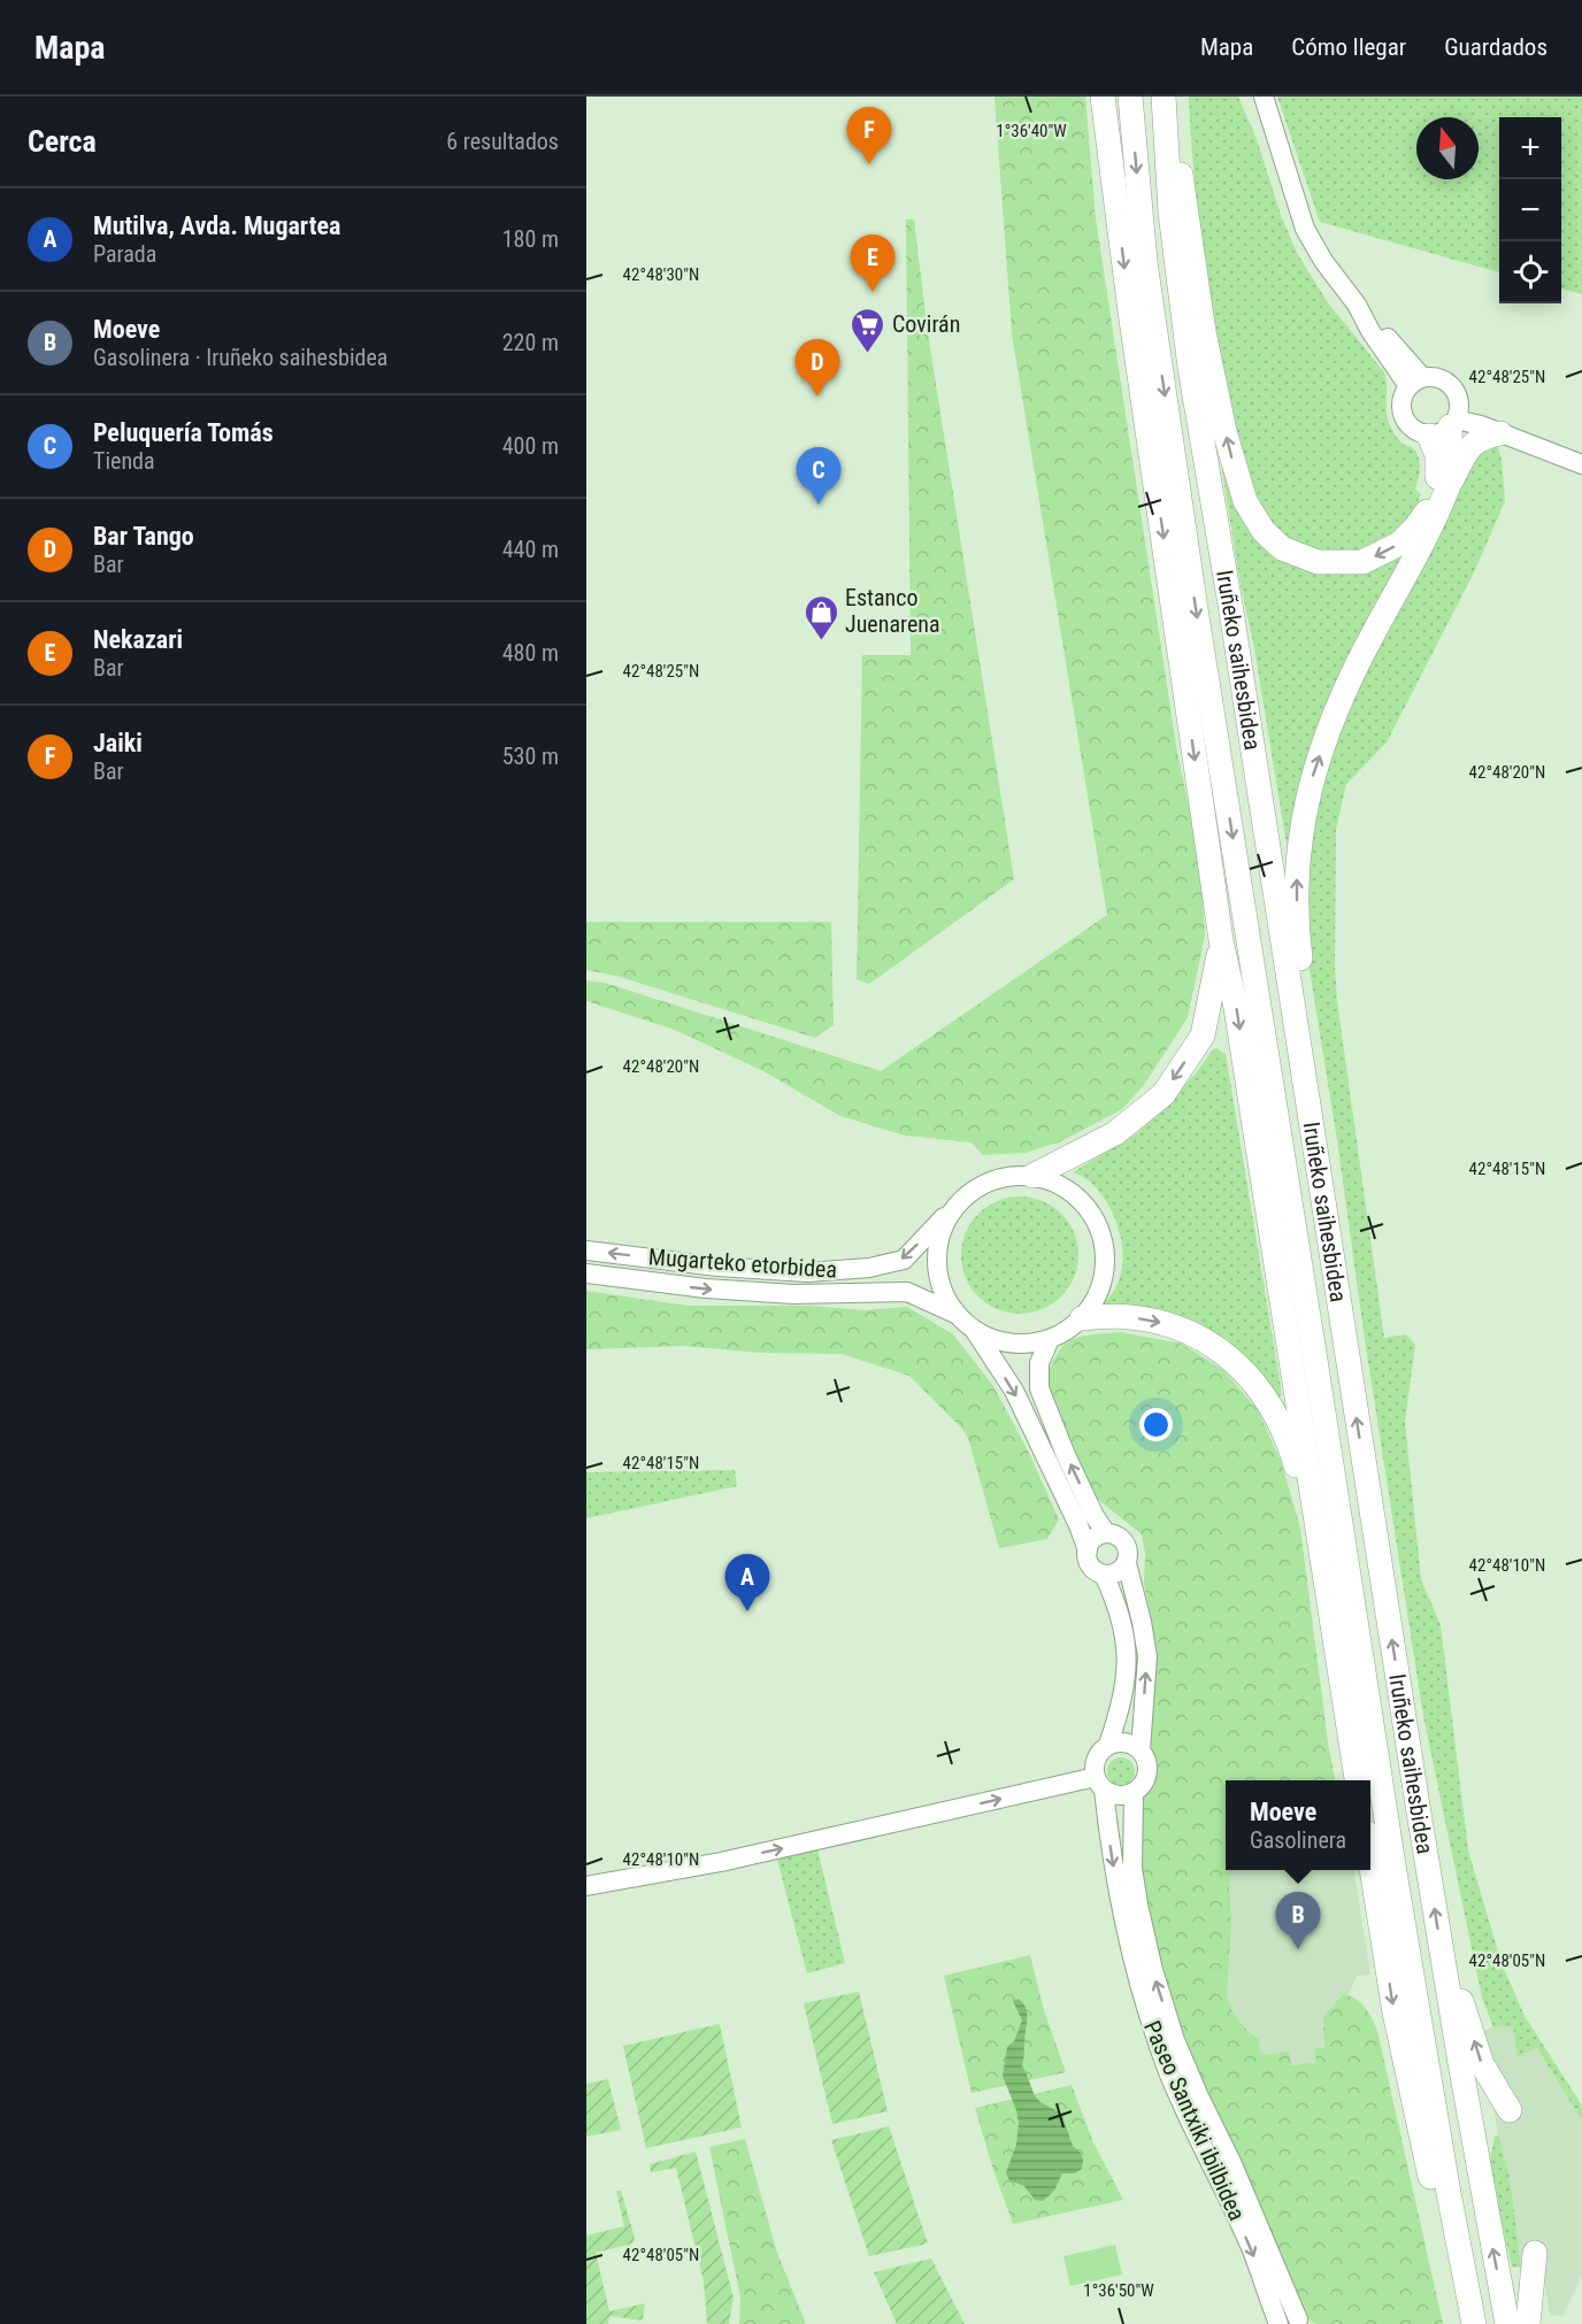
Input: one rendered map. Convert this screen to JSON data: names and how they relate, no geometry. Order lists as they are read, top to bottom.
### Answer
{
  "streets": {
    "highway": ["Iruñeko saihesbidea"],
    "street": ["Mugarteko etorbidea", "Paseo Santxiki ibilbidea"]
  },
  "places": {
    "supermarket": ["Covirán"],
    "shop": ["Estanco Juenarena"]
  },
  "north": "top",
  "page": {
    "header": "Mapa",
    "nav": ["Mapa", "Cómo llegar", "Guardados"],
    "heading": ["Cerca", "6 resultados"],
    "pins": [
      "F",
      "E",
      "D",
      "C",
      "A",
      "B"
    ],
    "map_buttons": ["+", "−"],
    "list": [
      {
        "mark": "A",
        "name": "Mutilva, Avda. Mugartea",
        "note": "Parada",
        "value": "180 m"
      },
      {
        "mark": "B",
        "name": "Moeve",
        "note": "Gasolinera · Iruñeko saihesbidea",
        "value": "220 m"
      },
      {
        "mark": "C",
        "name": "Peluquería Tomás",
        "note": "Tienda",
        "value": "400 m"
      },
      {
        "mark": "D",
        "name": "Bar Tango",
        "note": "Bar",
        "value": "440 m"
      },
      {
        "mark": "E",
        "name": "Nekazari",
        "note": "Bar",
        "value": "480 m"
      },
      {
        "mark": "F",
        "name": "Jaiki",
        "note": "Bar",
        "value": "530 m"
      }
    ],
    "popup": ["Moeve", "Gasolinera"]
  },
  "coordinates": [
    "1°36'40\"W",
    "42°48'30\"N",
    "42°48'25\"N",
    "42°48'20\"N",
    "42°48'15\"N",
    "42°48'10\"N",
    "42°48'05\"N",
    "1°36'50\"W"
  ]
}
